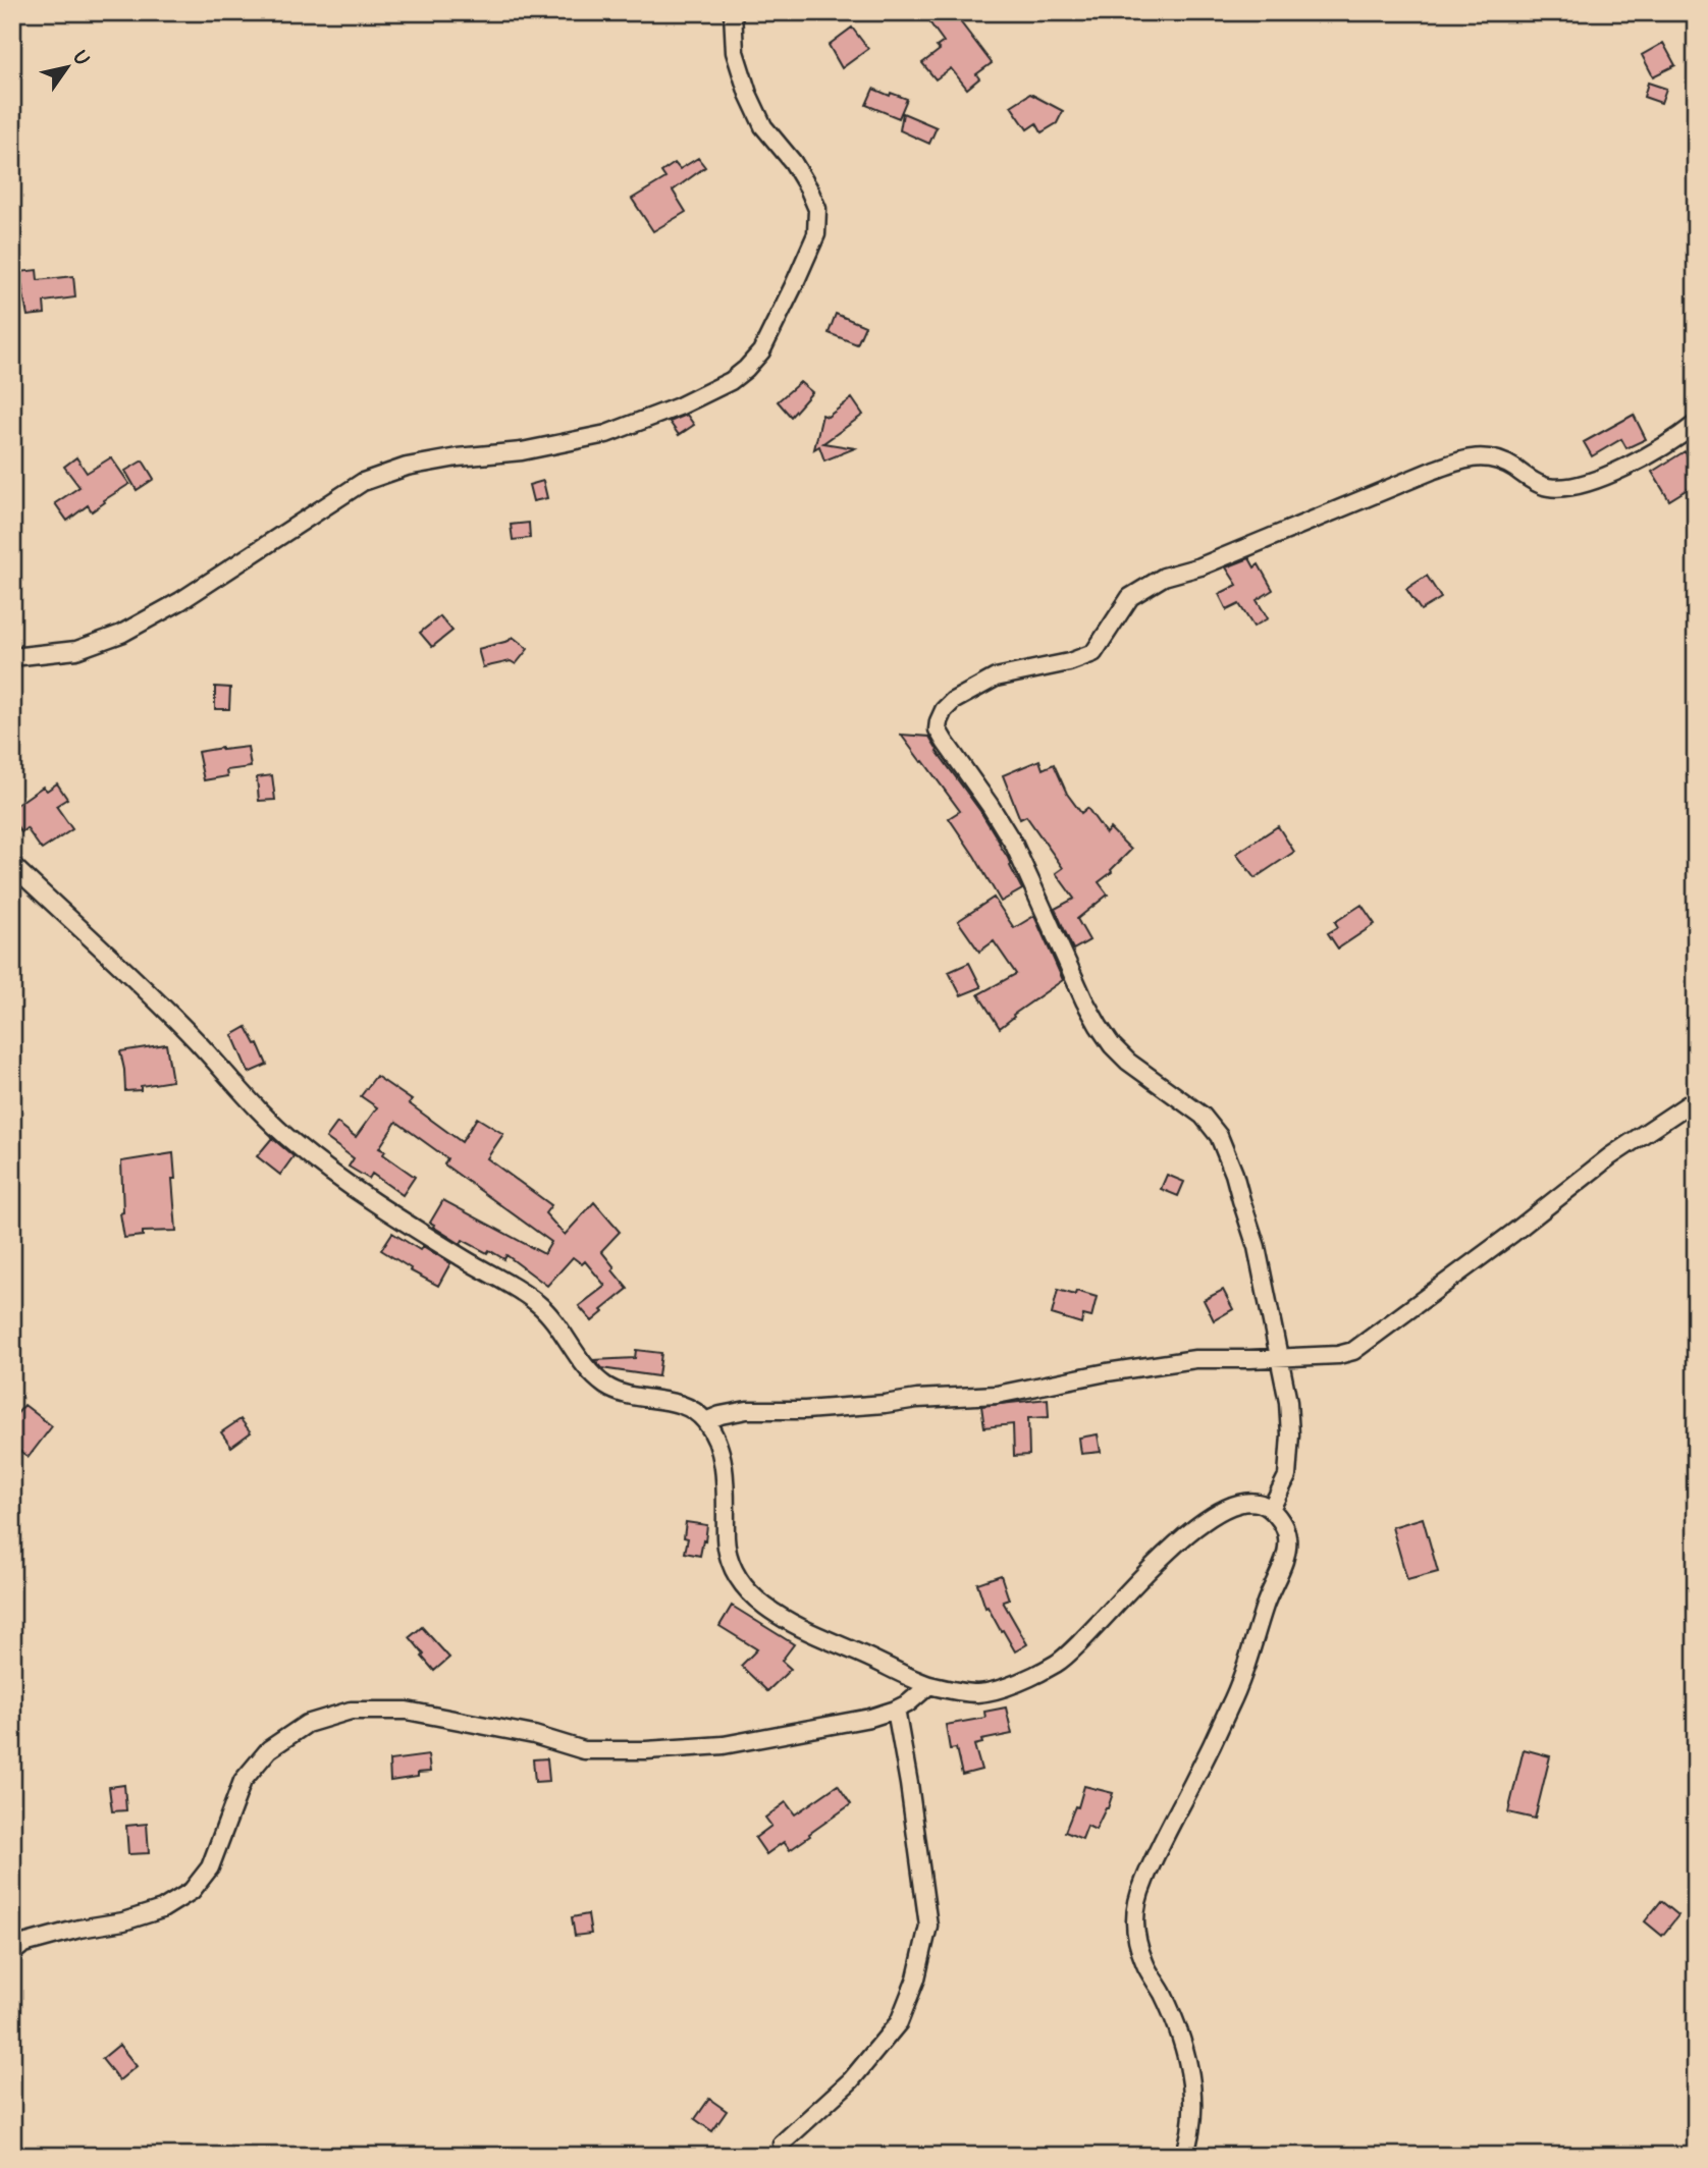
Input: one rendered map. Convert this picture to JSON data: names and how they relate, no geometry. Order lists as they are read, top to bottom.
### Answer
{
  "north": "top right"
}
